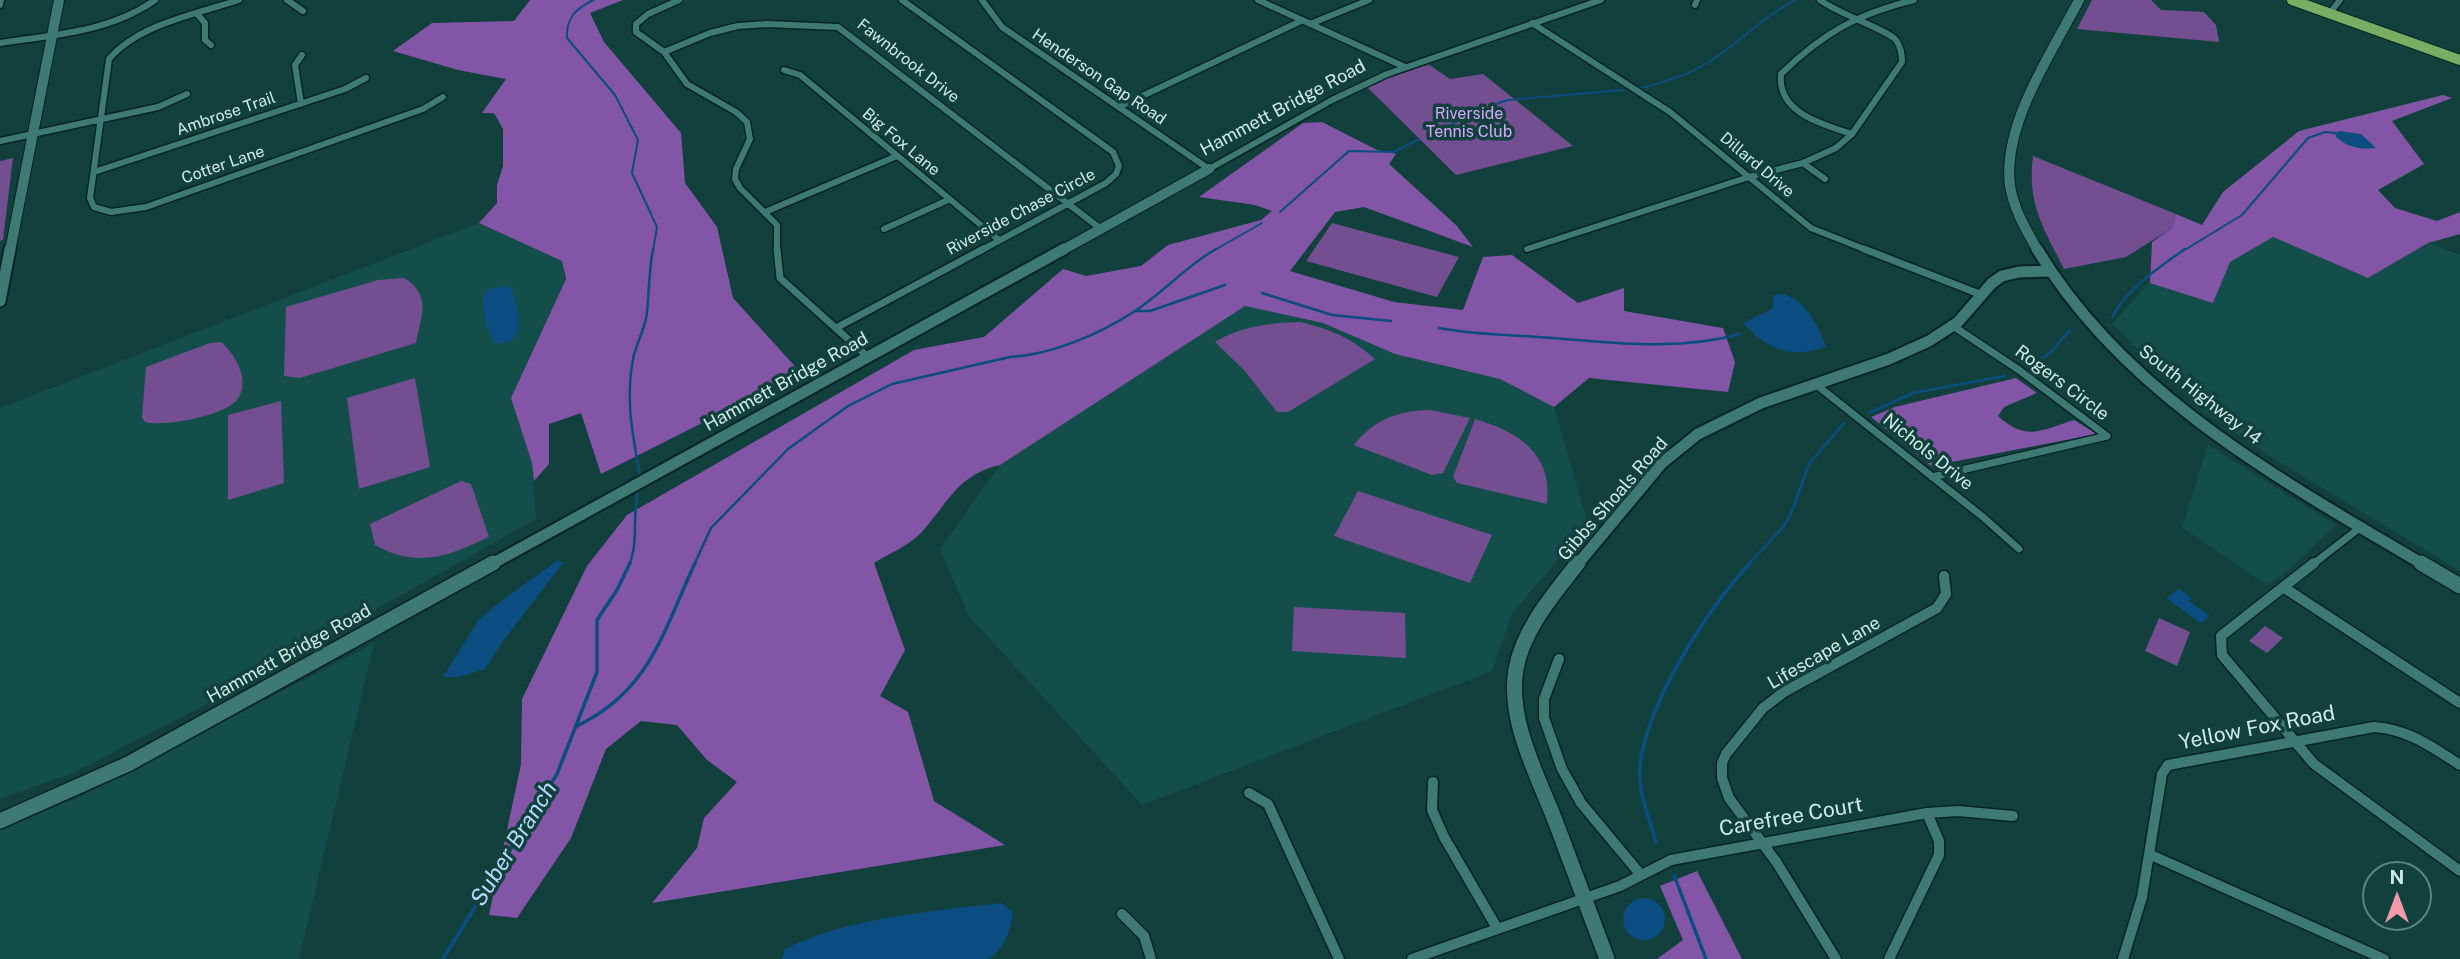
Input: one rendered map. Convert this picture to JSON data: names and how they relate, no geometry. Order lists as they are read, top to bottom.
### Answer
{
  "streets": {
    "street": [
      "Fawnbrook Drive",
      "Henderson Gap Road",
      "Hammett Bridge Road",
      "Ambrose Trail",
      "Big Fox Lane",
      "Cotter Lane",
      "Dillard Drive",
      "Riverside Chase Circle",
      "Rogers Circle",
      "South Highway 14",
      "Nichols Drive",
      "Gibbs Shoals Road",
      "Lifescape Lane",
      "Yellow Fox Road",
      "Carefree Court"
    ]
  },
  "crossings": [
    ["Fawnbrook Drive", "Hammett Bridge Road"],
    ["Fawnbrook Drive", "Riverside Chase Circle"],
    ["Henderson Gap Road", "Hammett Bridge Road"],
    ["Hammett Bridge Road", "Dillard Drive"],
    ["Ambrose Trail", "Cotter Lane"],
    ["Big Fox Lane", "Riverside Chase Circle"],
    ["Dillard Drive", "Gibbs Shoals Road"],
    ["Rogers Circle", "Nichols Drive"],
    ["Rogers Circle", "Gibbs Shoals Road"],
    ["South Highway 14", "Gibbs Shoals Road"],
    ["Nichols Drive", "Gibbs Shoals Road"],
    ["Gibbs Shoals Road", "Carefree Court"],
    ["Lifescape Lane", "Carefree Court"]
  ],
  "water": ["Suber Branch"],
  "parks": ["Riverside Tennis Club"],
  "north": "top"
}
